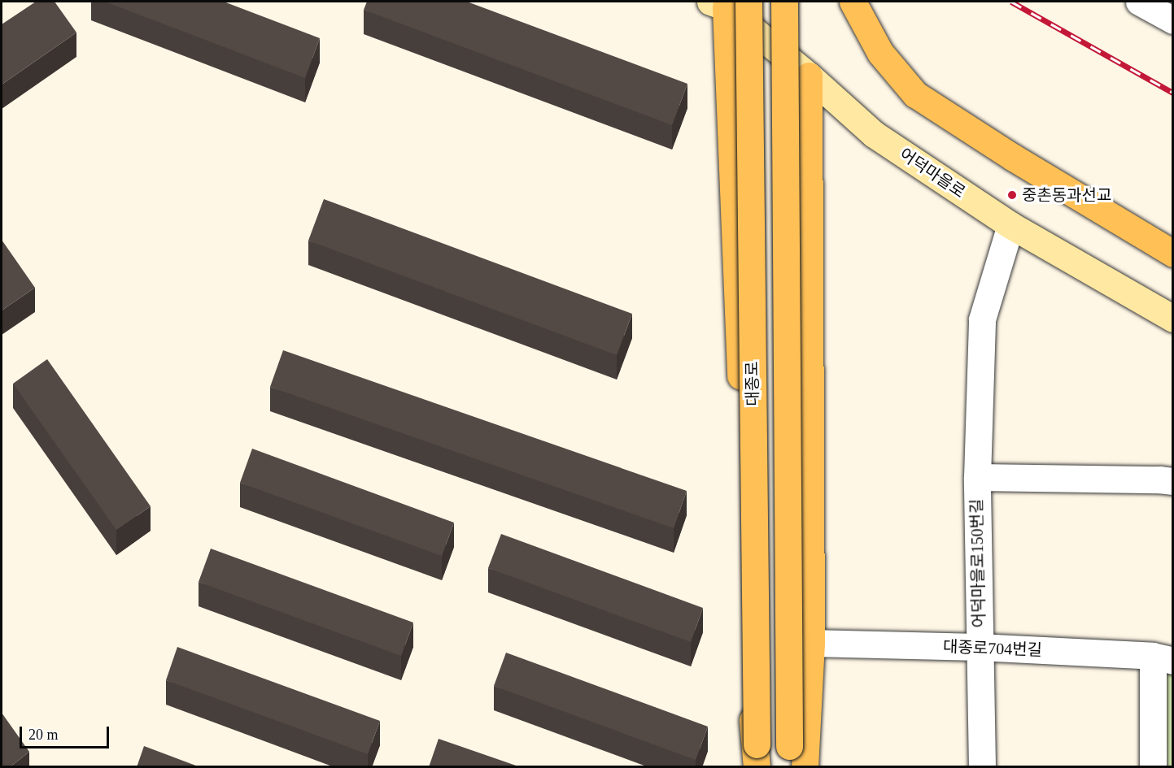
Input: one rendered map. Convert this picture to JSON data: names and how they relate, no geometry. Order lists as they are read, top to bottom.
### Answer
{
  "streets": {
    "main road": ["어덕마을로", "대종로"],
    "street": ["어덕마을로150번길", "대종로704번길"]
  },
  "crossings": [
    ["어덕마을로", "대종로"],
    ["어덕마을로", "어덕마을로150번길"],
    ["어덕마을로150번길", "대종로704번길"]
  ],
  "places": ["중촌동과선교"],
  "scale_bar": "20 m"
}
